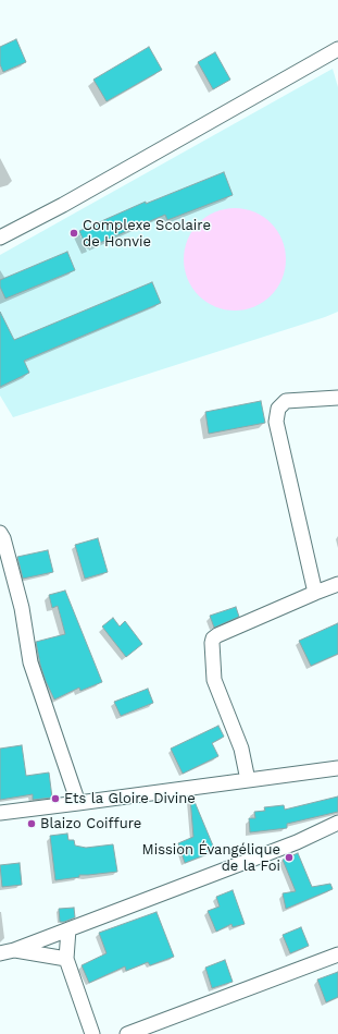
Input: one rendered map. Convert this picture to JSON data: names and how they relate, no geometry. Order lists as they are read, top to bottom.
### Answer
{
  "places": [
    "Complexe Scolaire de Honvie",
    "Ets la Gloire Divine",
    "Blaizo Coiffure",
    "Mission Évangélique de la Foi"
  ]
}
